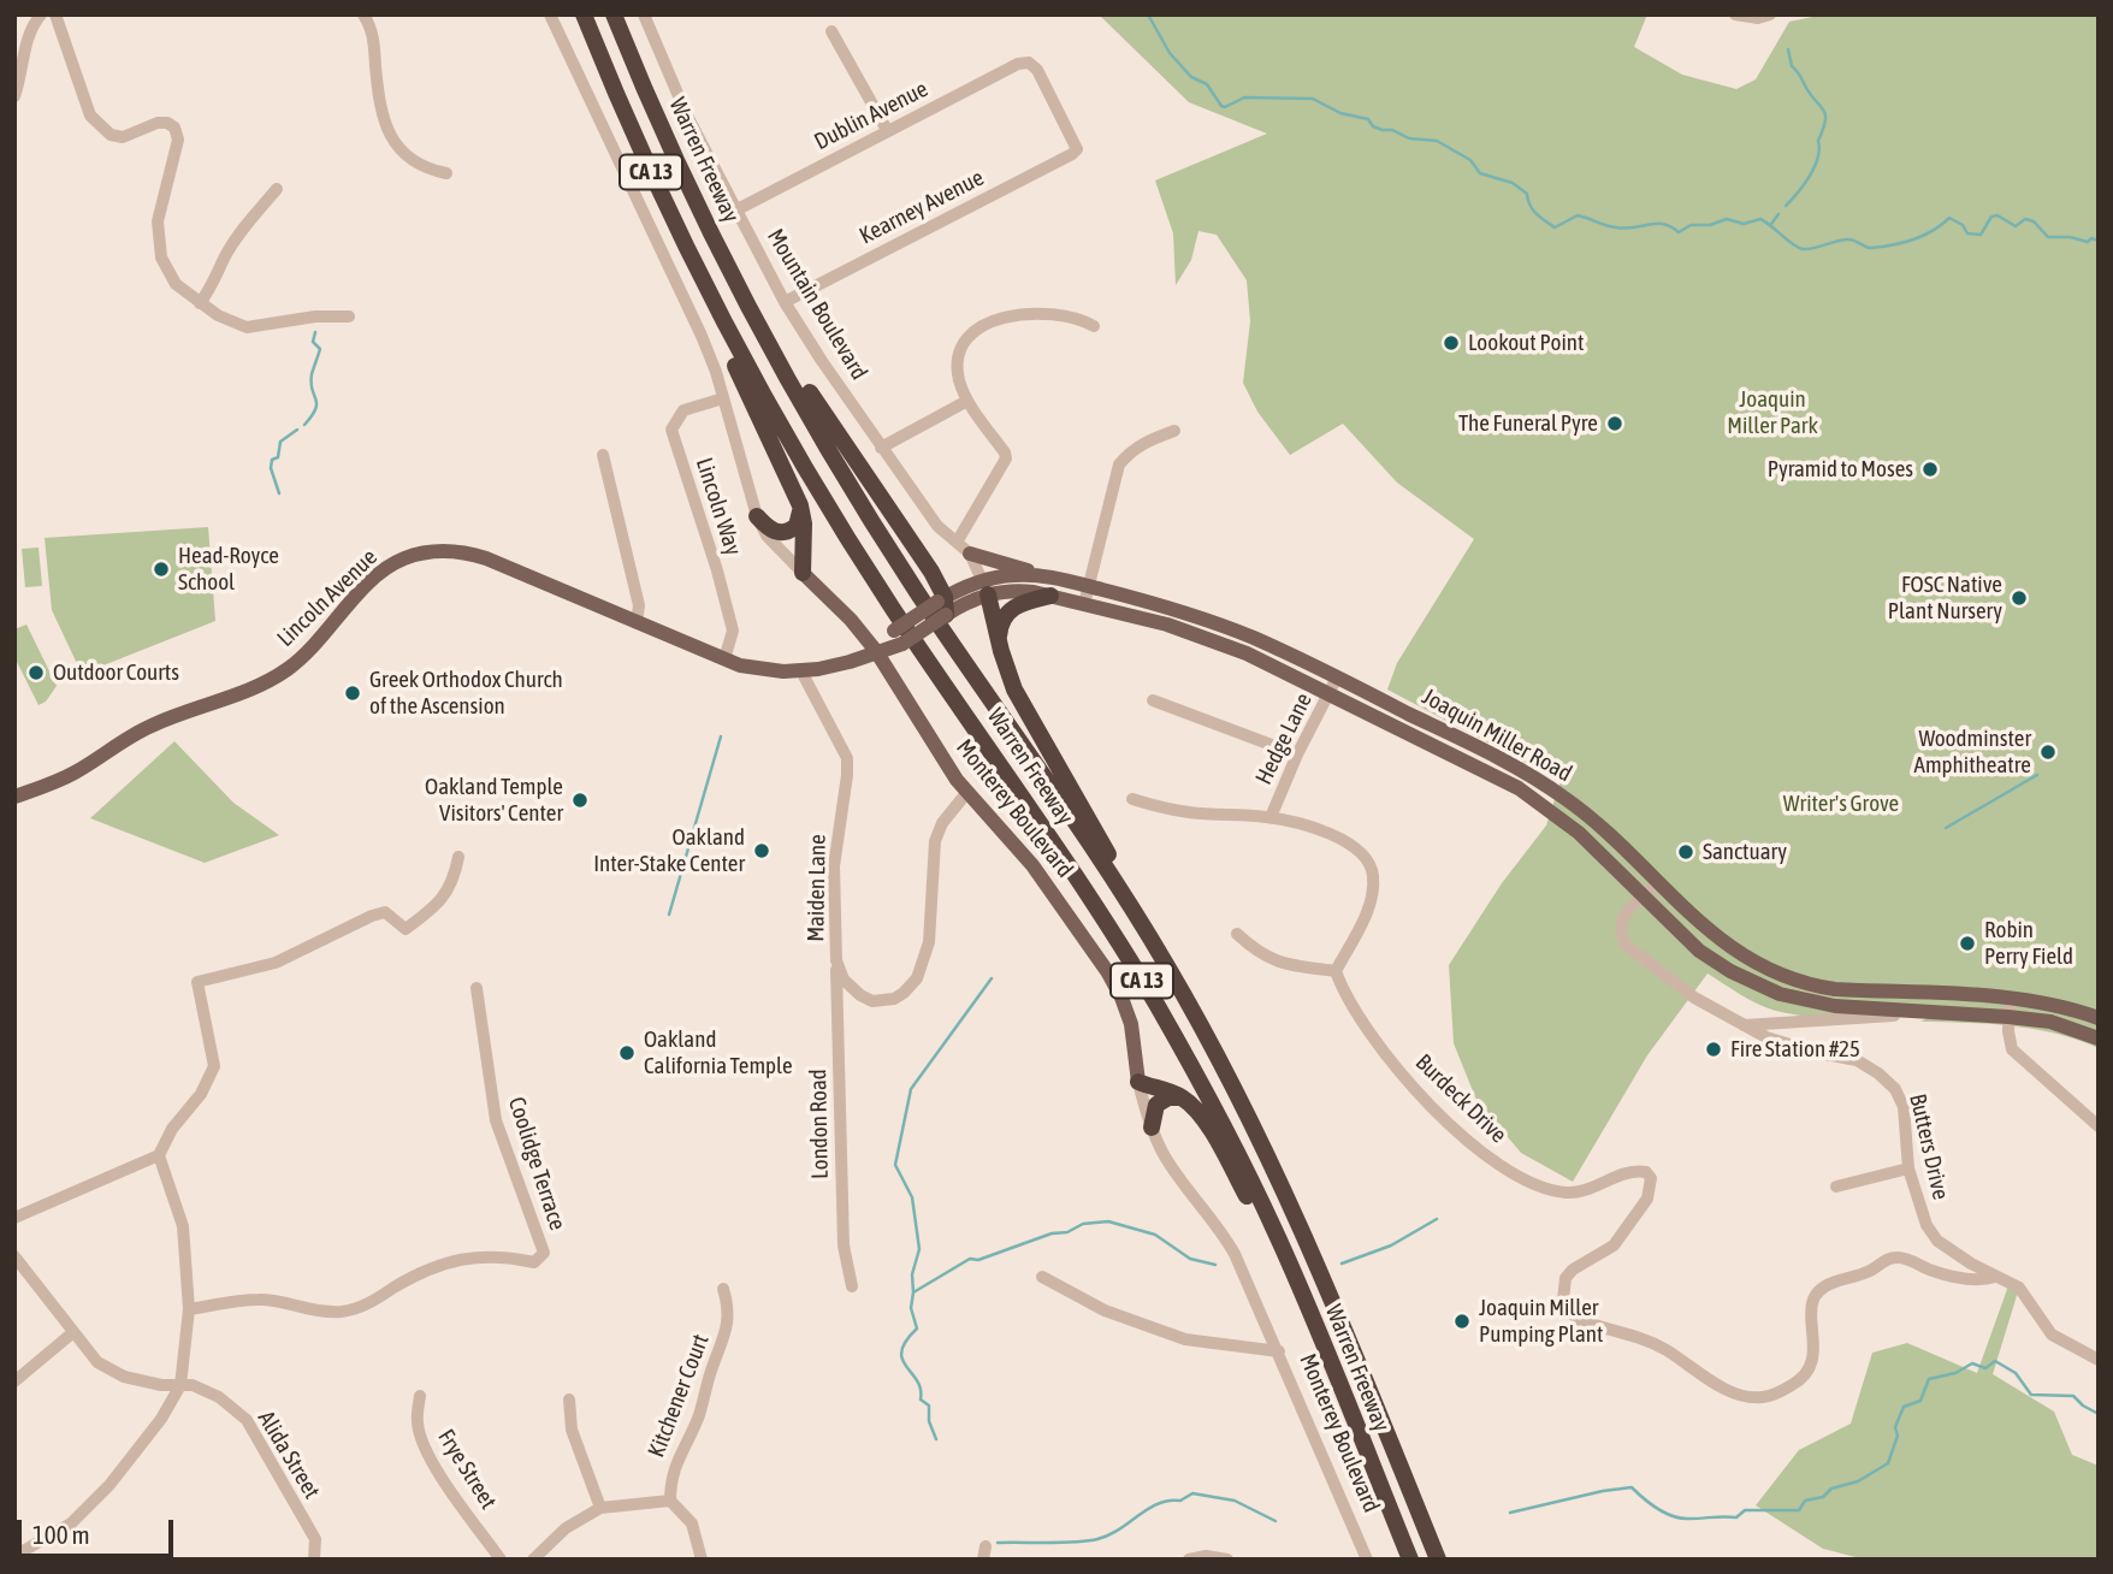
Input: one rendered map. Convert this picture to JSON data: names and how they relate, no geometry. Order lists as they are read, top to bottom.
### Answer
{
  "streets": {
    "highway": ["Warren Freeway", "CA 13"],
    "main road": ["Lincoln Avenue", "Joaquin Miller Road", "Monterey Boulevard"],
    "street": [
      "Dublin Avenue",
      "Kearney Avenue",
      "Mountain Boulevard",
      "Lincoln Way",
      "Hedge Lane",
      "Maiden Lane",
      "Burdeck Drive",
      "London Road",
      "Butters Drive",
      "Coolidge Terrace",
      "Kitchener Court",
      "Alida Street",
      "Frye Street"
    ]
  },
  "crossings": [
    ["Dublin Avenue", "Kearney Avenue"],
    ["Dublin Avenue", "Mountain Boulevard"],
    ["Kearney Avenue", "Mountain Boulevard"],
    ["Mountain Boulevard", "Lincoln Avenue"],
    ["Mountain Boulevard", "Joaquin Miller Road"],
    ["Lincoln Way", "Lincoln Avenue"],
    ["Lincoln Way", "Monterey Boulevard"],
    ["Lincoln Avenue", "Joaquin Miller Road"],
    ["Lincoln Avenue", "Monterey Boulevard"],
    ["Lincoln Avenue", "Maiden Lane"],
    ["Joaquin Miller Road", "Hedge Lane"],
    ["Joaquin Miller Road", "Butters Drive"],
    ["Monterey Boulevard", "Maiden Lane"],
    ["Maiden Lane", "London Road"],
    ["Burdeck Drive", "Butters Drive"]
  ],
  "parks": ["Joaquin Miller Park", "Writer's Grove"],
  "places": [
    "Lookout Point",
    "The Funeral Pyre",
    "Pyramid to Moses",
    "Head-Royce School",
    "FOSC Native Plant Nursery",
    "Outdoor Courts",
    "Greek Orthodox Church of the Ascension",
    "Woodminster Amphitheatre",
    "Oakland Temple Visitors' Center",
    "Oakland Inter-Stake Center",
    "Sanctuary",
    "Robin Perry Field",
    "Fire Station #25",
    "Oakland California Temple",
    "Joaquin Miller Pumping Plant"
  ],
  "scale_bar": "100 m"
}
